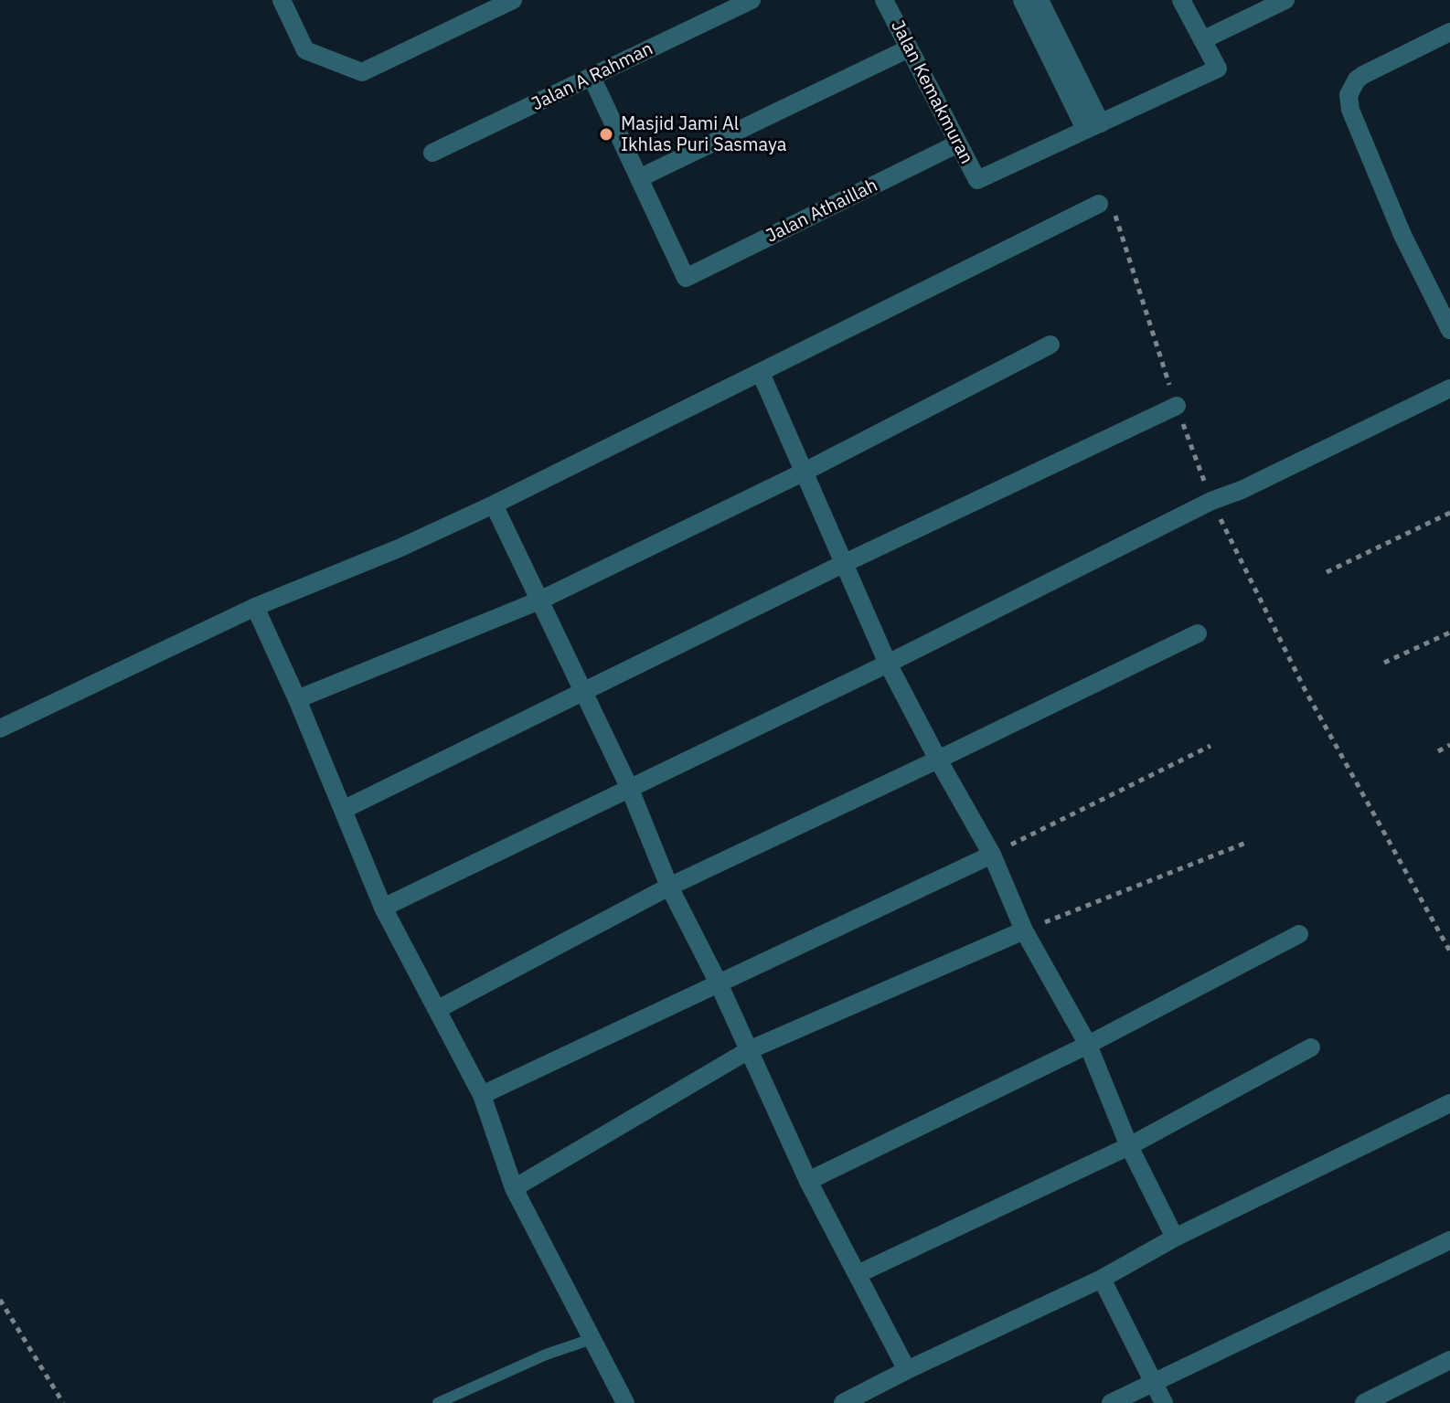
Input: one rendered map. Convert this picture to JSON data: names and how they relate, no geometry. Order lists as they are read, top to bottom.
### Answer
{
  "streets": {
    "street": ["Jalan A Rahman", "Jalan Kemakmuran", "Jalan Athaillah"]
  },
  "crossings": [
    ["Jalan Kemakmuran", "Jalan Athaillah"]
  ],
  "places": ["Masjid Jami Al Ikhlas Puri Sasmaya"]
}
